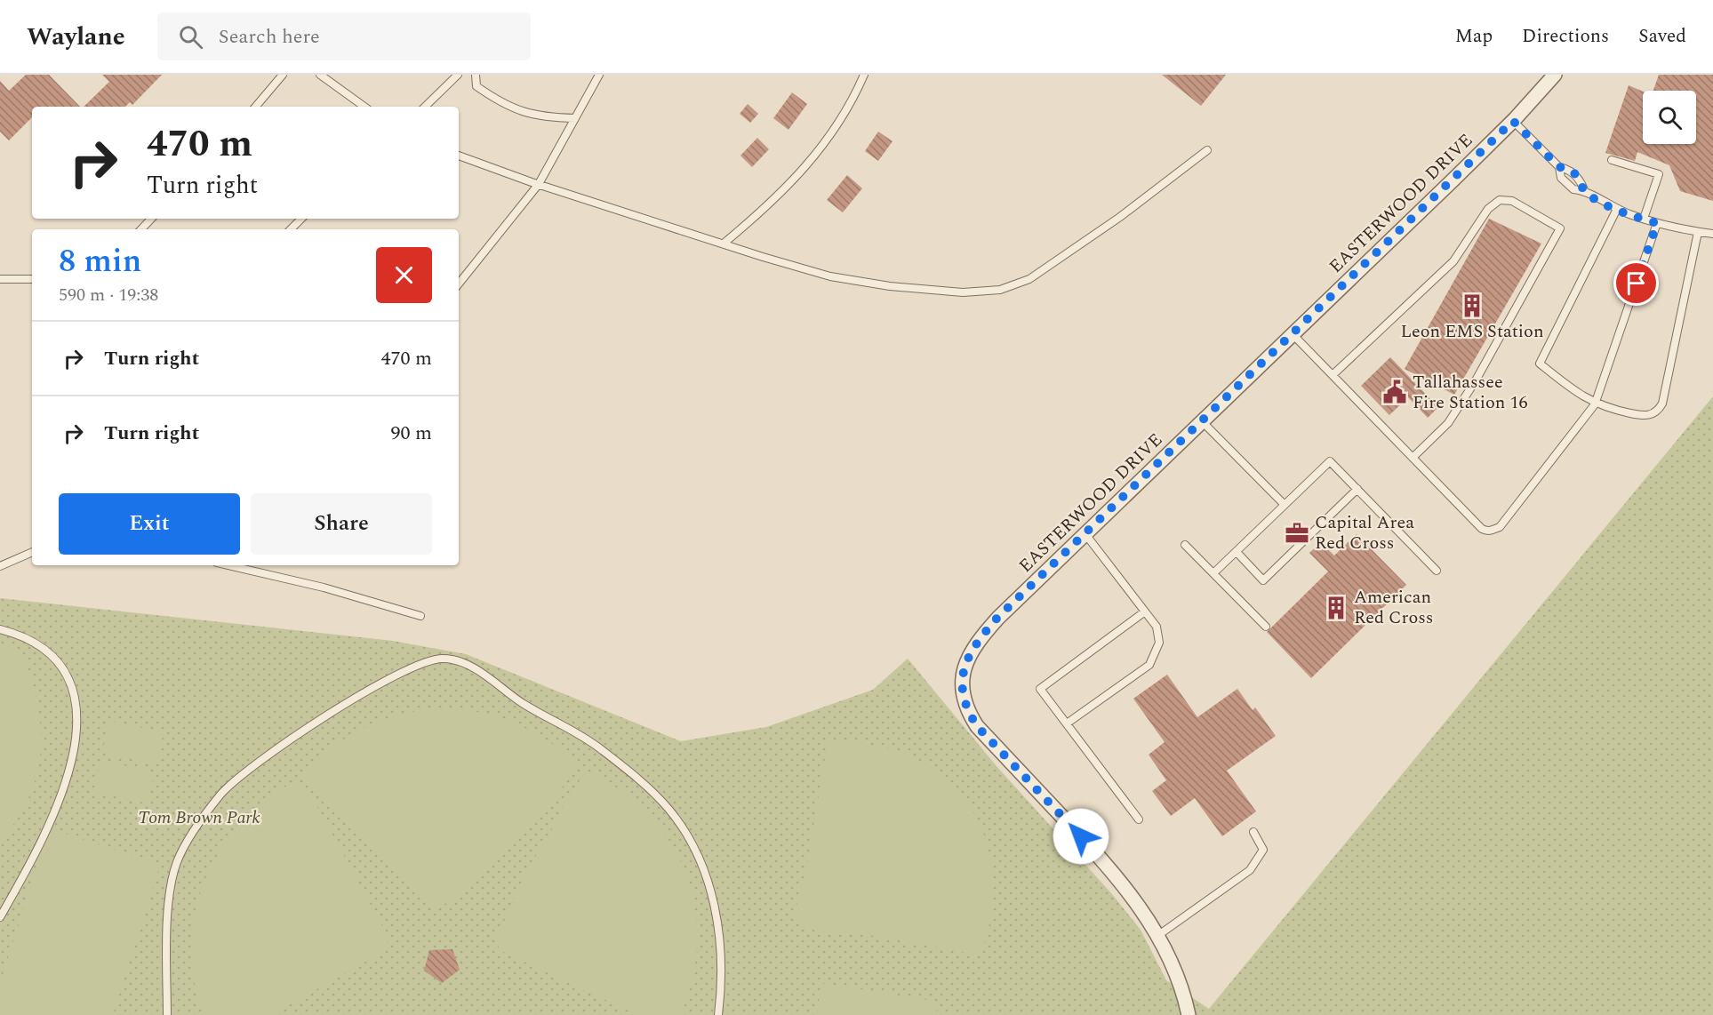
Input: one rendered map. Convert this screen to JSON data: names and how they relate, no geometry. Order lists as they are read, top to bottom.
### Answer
{
  "streets": {
    "street": ["EASTERWOOD DRIVE"]
  },
  "parks": ["Tom Brown Park"],
  "places": {
    "building": ["Leon EMS Station", "American Red Cross"],
    "public building": ["Tallahassee Fire Station 16"],
    "office": ["Capital Area Red Cross"]
  },
  "page": {
    "header": "Waylane",
    "search": "Search here",
    "nav": ["Map", "Directions", "Saved"],
    "turn": ["470 m", "Turn right"],
    "heading": ["8 min", "590 m · 19:38"],
    "list": [
      {
        "name": "Turn right",
        "value": "470 m"
      },
      {
        "name": "Turn right",
        "value": "90 m"
      }
    ],
    "buttons": ["Exit", "Share"]
  }
}
